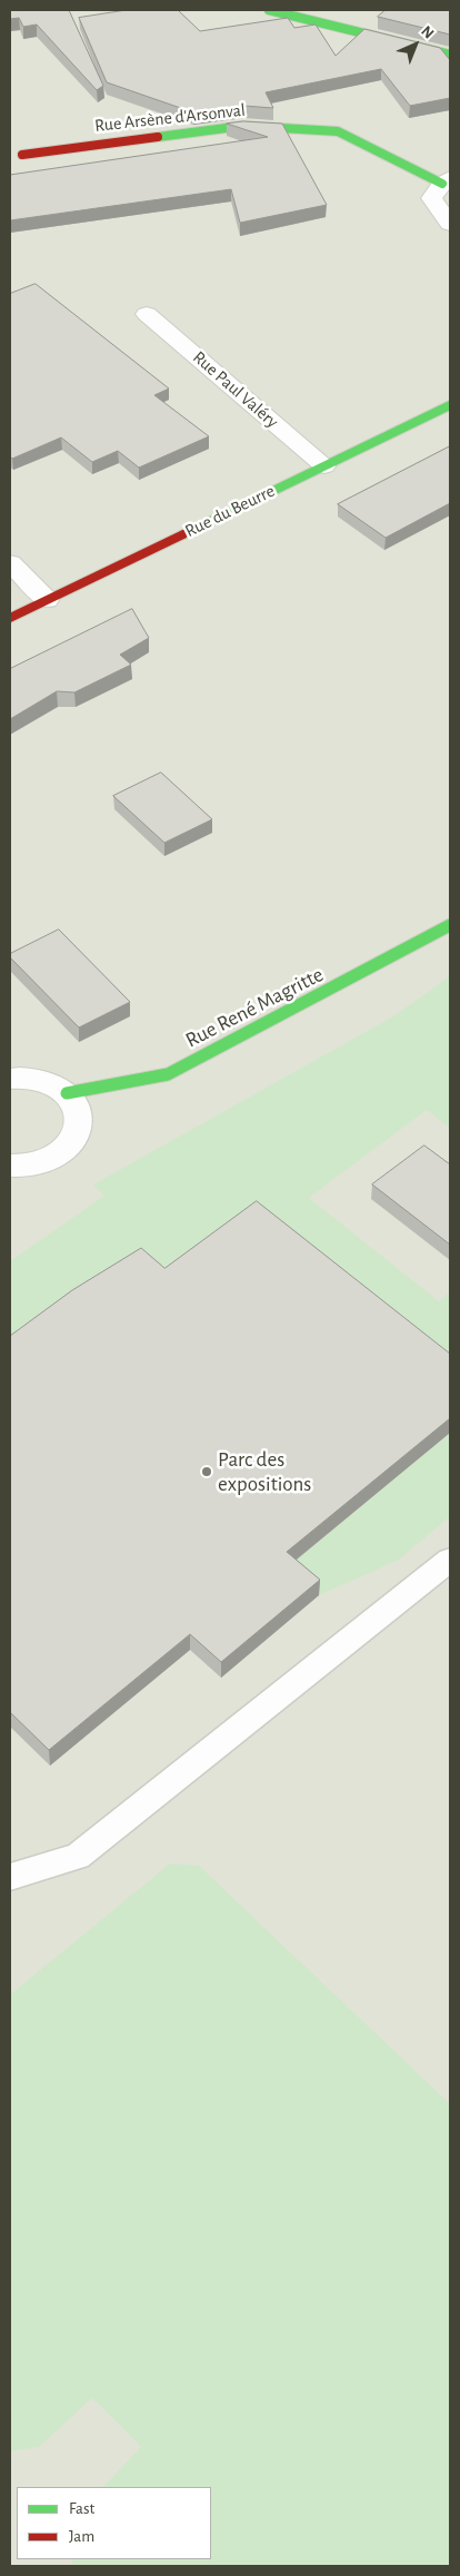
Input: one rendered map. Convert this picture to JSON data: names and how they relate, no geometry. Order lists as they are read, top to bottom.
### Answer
{
  "streets": {
    "street": [
      "Rue Arsène d'Arsonval",
      "Rue Paul Valéry",
      "Rue du Beurre",
      "Rue René Magritte"
    ]
  },
  "crossings": [
    ["Rue Paul Valéry", "Rue du Beurre"]
  ],
  "places": ["Parc des expositions"],
  "legend": ["Fast", "Jam"],
  "north": "top right"
}
